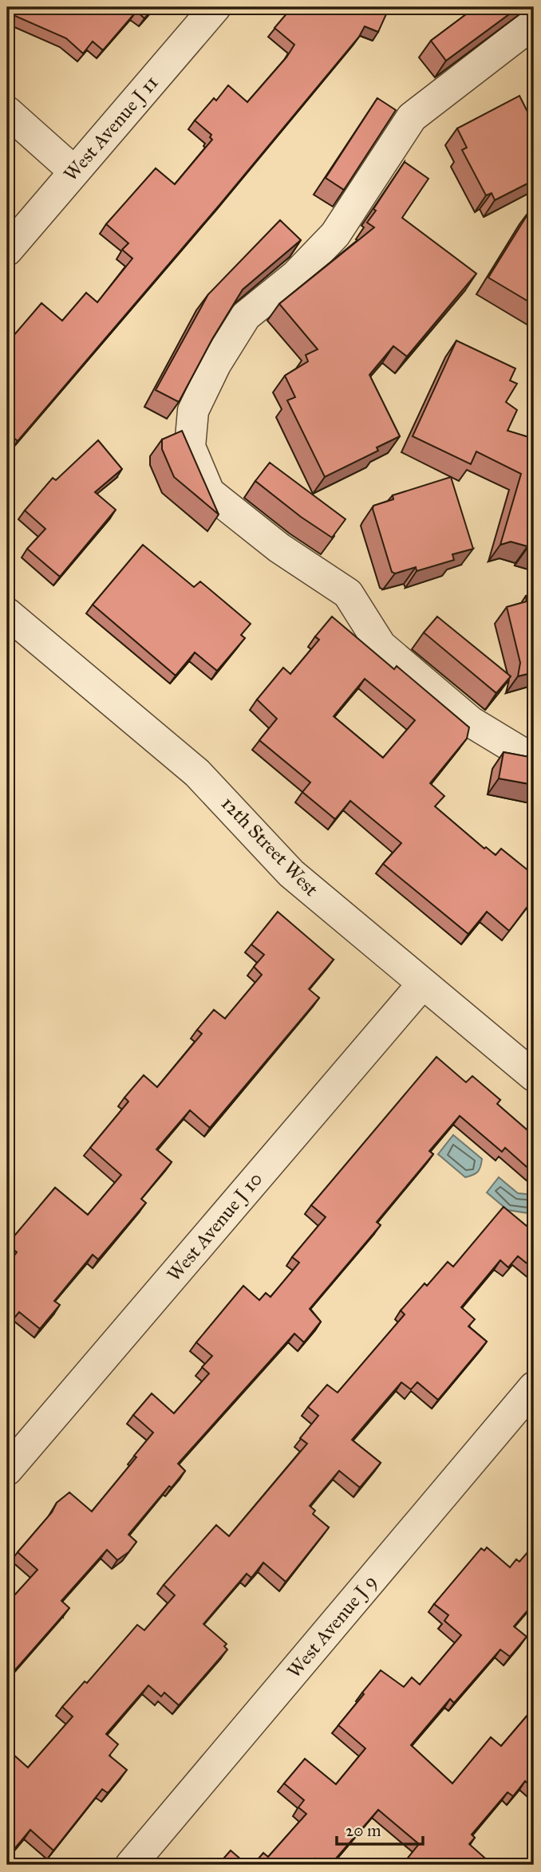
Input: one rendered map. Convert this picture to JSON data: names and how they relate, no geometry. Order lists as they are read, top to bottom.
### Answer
{
  "streets": {
    "street": [
      "West Avenue J 11",
      "12th Street West",
      "West Avenue J 10",
      "West Avenue J 9"
    ]
  },
  "crossings": [
    ["12th Street West", "West Avenue J 10"]
  ],
  "scale_bar": "20 m"
}
